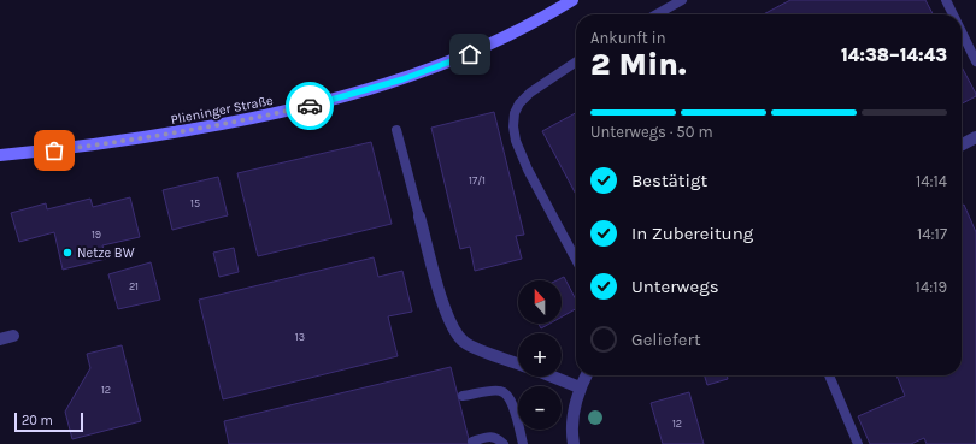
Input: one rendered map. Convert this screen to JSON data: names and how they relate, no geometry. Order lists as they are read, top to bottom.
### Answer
{
  "streets": {
    "street": ["Plieninger Straße"]
  },
  "places": ["Netze BW"],
  "house_numbers": [
    "17/1",
    "15",
    "19",
    "21",
    "13",
    "12",
    "12"
  ],
  "scale_bar": "20 m",
  "north": "top",
  "page": {
    "heading": ["2 Min.", "Ankunft in", "14:38–14:43"],
    "bar": "Unterwegs · 50 m",
    "list": [
      ["Bestätigt", "14:14"],
      ["In Zubereitung", "14:17"],
      ["Unterwegs", "14:19"],
      "Geliefert"
    ],
    "map_buttons": ["+", "−"],
    "scale": "20 m"
  }
}
